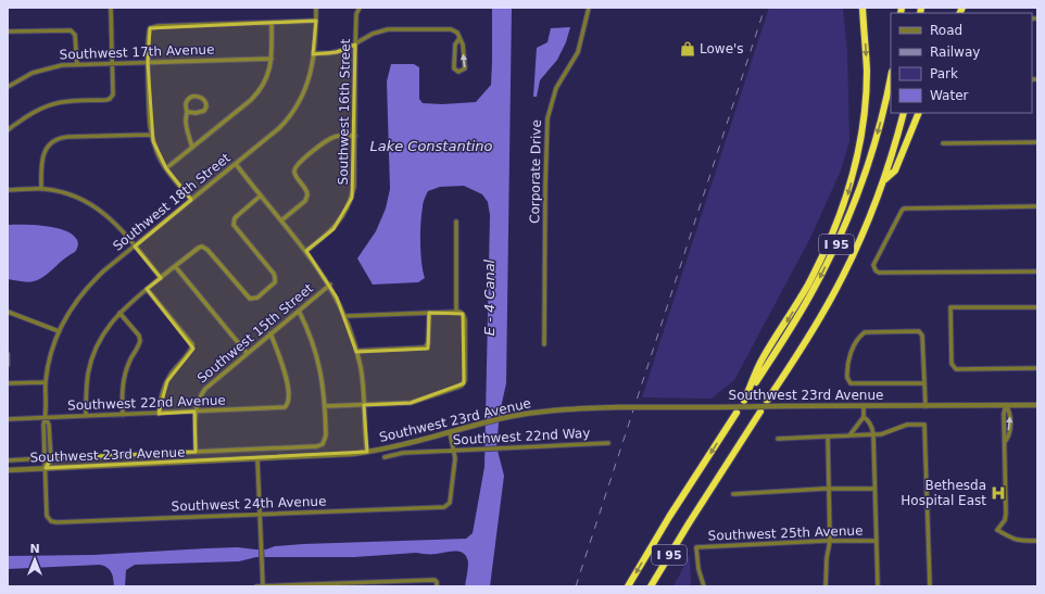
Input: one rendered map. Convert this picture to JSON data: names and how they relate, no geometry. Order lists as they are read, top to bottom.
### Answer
{
  "streets": {
    "highway": ["I 95"],
    "street": [
      "Southwest 17th Avenue",
      "Southwest 16th Street",
      "Corporate Drive",
      "Southwest 18th Street",
      "Southwest 15th Street",
      "Southwest 23rd Avenue",
      "Southwest 22nd Avenue",
      "Southwest 22nd Way",
      "Southwest 24th Avenue",
      "Southwest 25th Avenue"
    ]
  },
  "crossings": [
    ["Southwest 18th Street", "Southwest 23rd Avenue"],
    ["Southwest 18th Street", "Southwest 22nd Avenue"],
    ["Southwest 18th Street", "Southwest 24th Avenue"],
    ["Southwest 15th Street", "Southwest 22nd Avenue"],
    ["Southwest 22nd Way", "Southwest 24th Avenue"]
  ],
  "water": ["Lake Constantino", "E - 4 Canal"],
  "places": {
    "shop": ["Lowe's"],
    "hospital": ["Bethesda Hospital East"]
  },
  "legend": [
    "Road",
    "Railway",
    "Park",
    "Water"
  ],
  "north": "top"
}
